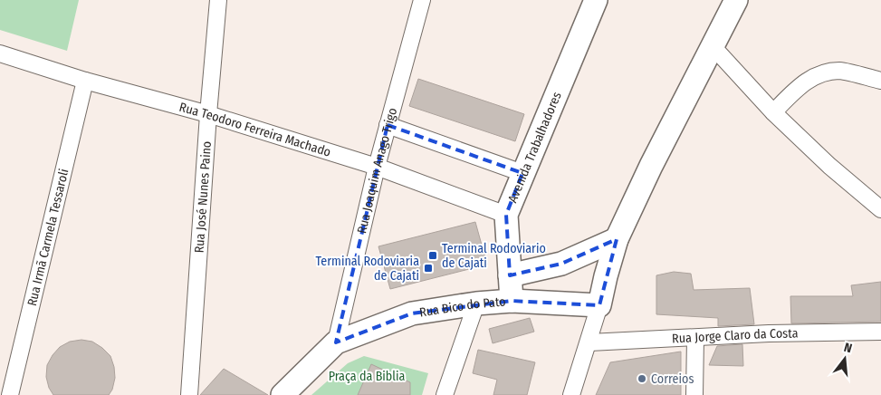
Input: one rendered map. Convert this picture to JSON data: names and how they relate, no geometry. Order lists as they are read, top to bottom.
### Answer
{
  "streets": {
    "street": [
      "Rua Teodoro Ferreira Machado",
      "Avenida Trabalhadores",
      "Rua Joaquim Anago Trigo",
      "Rua José Nunes Paino",
      "Rua Irmã Carmela Tessaroli",
      "Rua Bico do Pato",
      "Rua Jorge Claro da Costa"
    ]
  },
  "crossings": [
    ["Rua Teodoro Ferreira Machado", "Avenida Trabalhadores"],
    ["Rua Teodoro Ferreira Machado", "Rua Joaquim Anago Trigo"],
    ["Rua Teodoro Ferreira Machado", "Rua José Nunes Paino"],
    ["Rua Teodoro Ferreira Machado", "Rua Irmã Carmela Tessaroli"],
    ["Avenida Trabalhadores", "Rua Bico do Pato"],
    ["Rua Joaquim Anago Trigo", "Rua Bico do Pato"]
  ],
  "parks": ["Praça da Biblia"],
  "places": {
    "transit": ["Terminal Rodoviario de Cajati", "Terminal Rodoviaria de Cajati"],
    "other": ["Correios"]
  },
  "north": "top"
}
